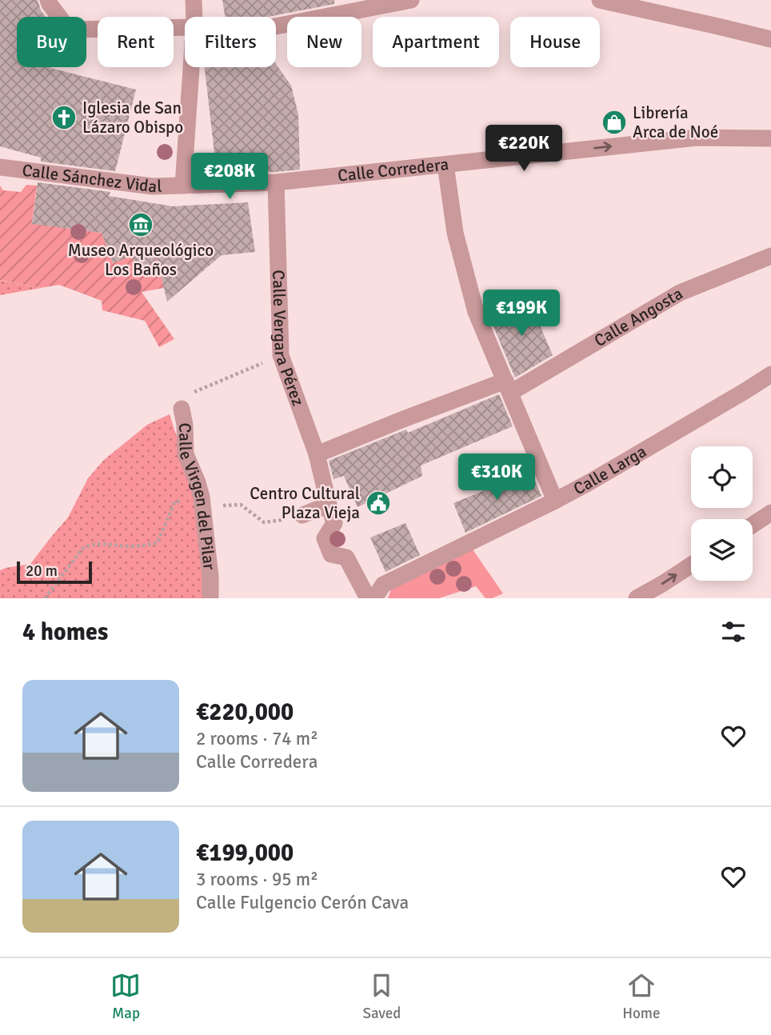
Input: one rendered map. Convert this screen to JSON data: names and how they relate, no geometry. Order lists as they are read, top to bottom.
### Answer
{
  "streets": {
    "street": [
      "Calle Corredera",
      "Calle Sánchez Vidal",
      "Calle Angosta",
      "Calle Vergara Pérez",
      "Calle Larga",
      "Calle Virgen del Pilar"
    ]
  },
  "crossings": [
    ["Calle Corredera", "Calle Sánchez Vidal"],
    ["Calle Corredera", "Calle Vergara Pérez"],
    ["Calle Angosta", "Calle Vergara Pérez"],
    ["Calle Vergara Pérez", "Calle Virgen del Pilar"]
  ],
  "places": {
    "church": ["Iglesia de San Lázaro Obispo"],
    "shop": ["Librería Arca de Noé"],
    "museum": ["Museo Arqueológico Los Baños"],
    "public building": ["Centro Cultural Plaza Vieja"]
  },
  "scale_bar": "20 m",
  "page": {
    "chip": [
      "Buy",
      "Rent",
      "Filters",
      "New",
      "Apartment",
      "House"
    ],
    "price": [
      "€220K",
      "€208K",
      "€199K",
      "€310K"
    ],
    "scale": "20 m",
    "heading": "4 homes",
    "list": [
      {
        "name": "€220,000",
        "note": "2 rooms · 74 m² · Calle Corredera"
      },
      {
        "name": "€199,000",
        "note": "3 rooms · 95 m² · Calle Fulgencio Cerón Cava"
      }
    ],
    "tabs": ["Map", "Saved", "Home"]
  }
}
